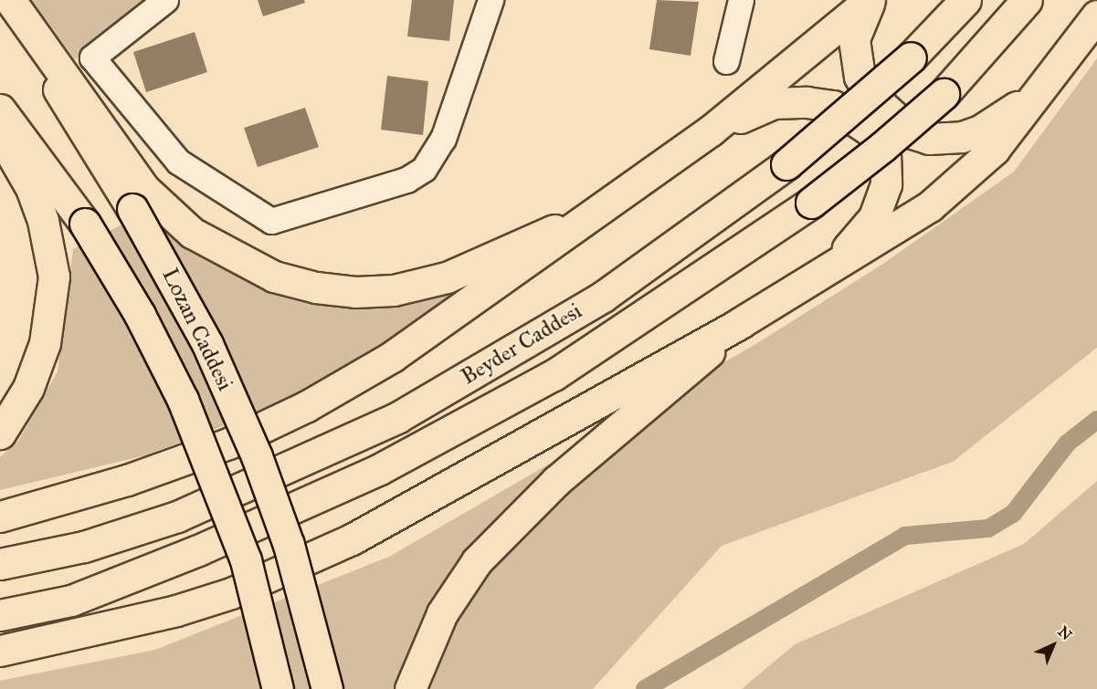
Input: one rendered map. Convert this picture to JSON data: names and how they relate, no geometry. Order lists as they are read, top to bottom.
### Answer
{
  "streets": {
    "main road": ["Lozan Caddesi", "Beyder Caddesi"]
  },
  "north": "top right"
}
